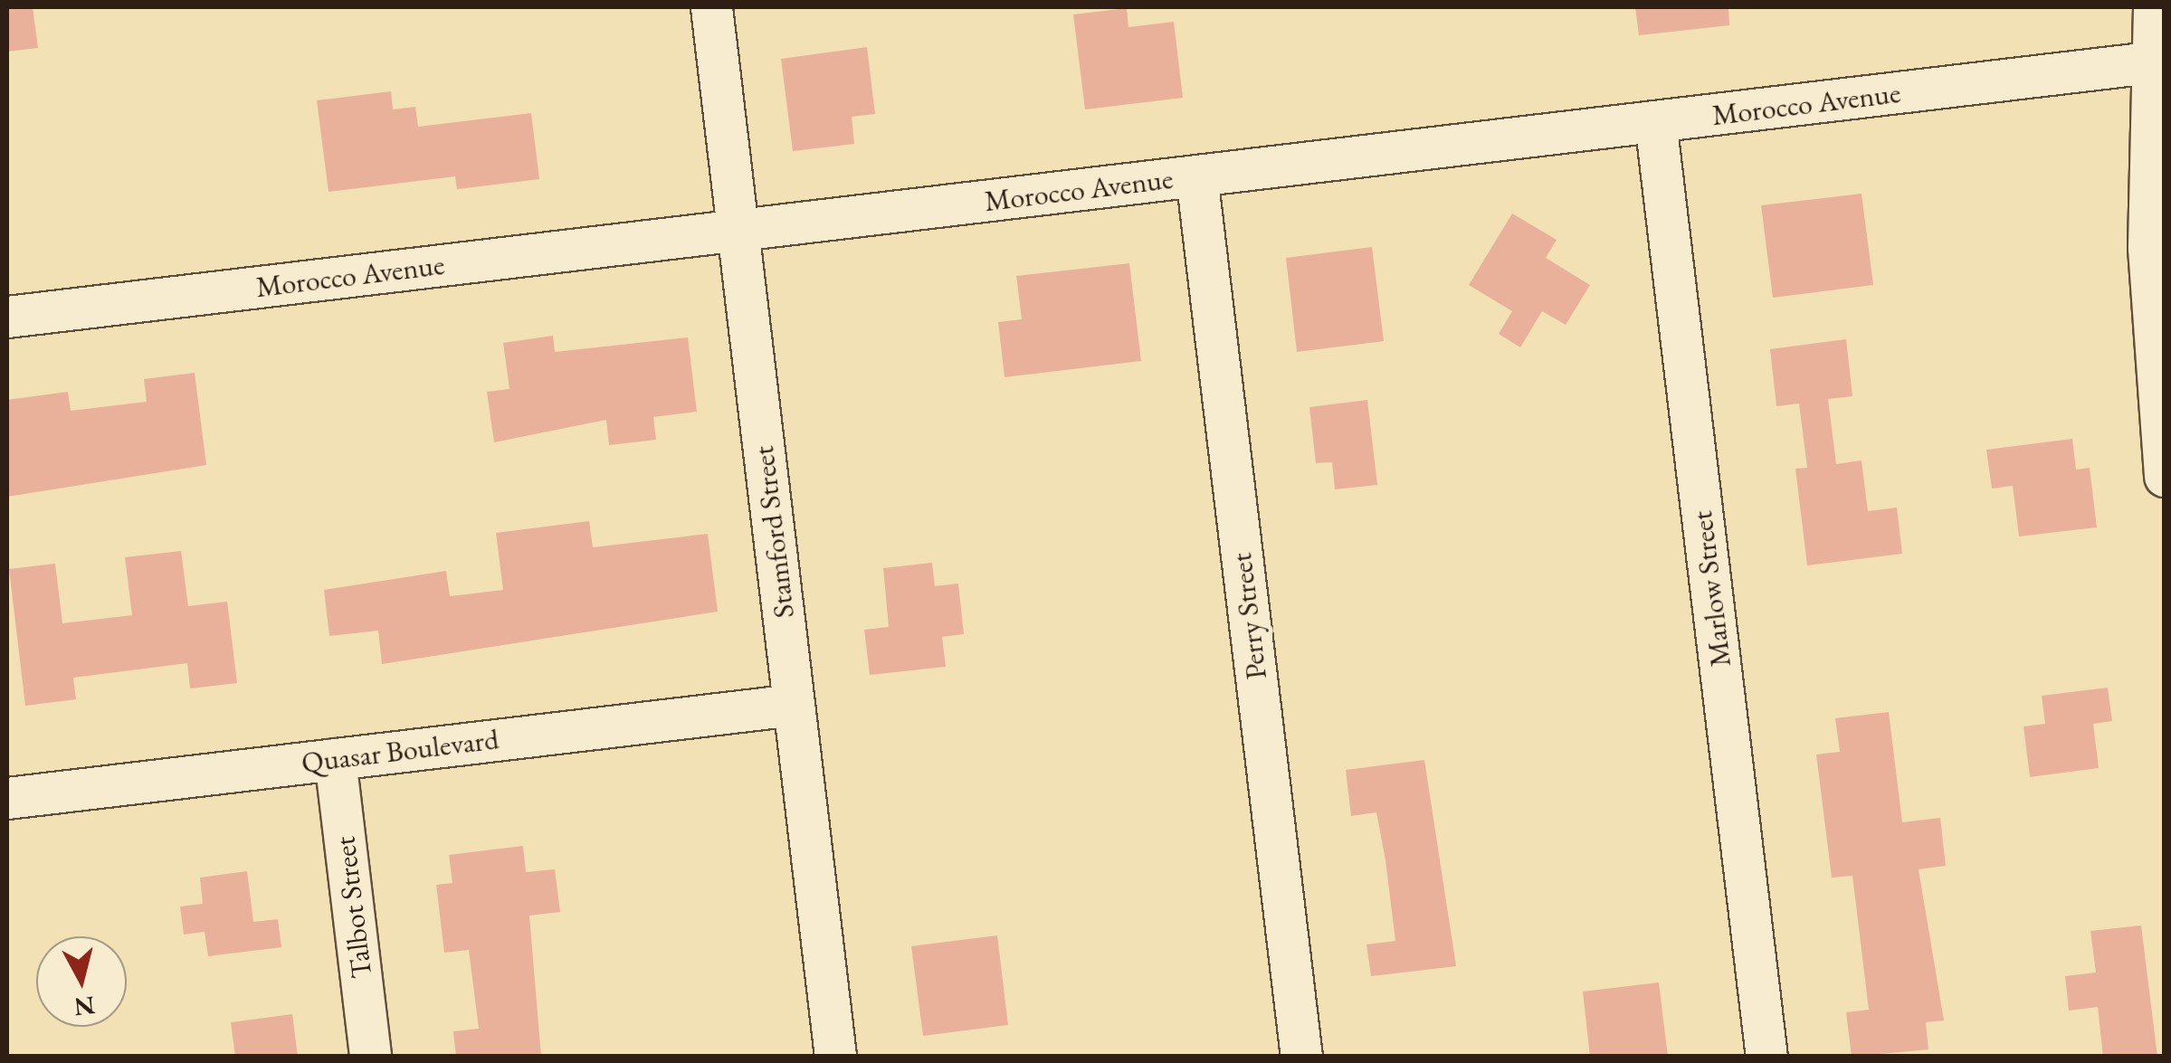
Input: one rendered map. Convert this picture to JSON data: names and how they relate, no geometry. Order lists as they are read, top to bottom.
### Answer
{
  "streets": {
    "street": [
      "Morocco Avenue",
      "Stamford Street",
      "Marlow Street",
      "Perry Street",
      "Quasar Boulevard",
      "Talbot Street"
    ]
  },
  "crossings": [
    ["Morocco Avenue", "Stamford Street"],
    ["Morocco Avenue", "Marlow Street"],
    ["Morocco Avenue", "Perry Street"],
    ["Stamford Street", "Quasar Boulevard"],
    ["Quasar Boulevard", "Talbot Street"]
  ],
  "north": "bottom"
}
